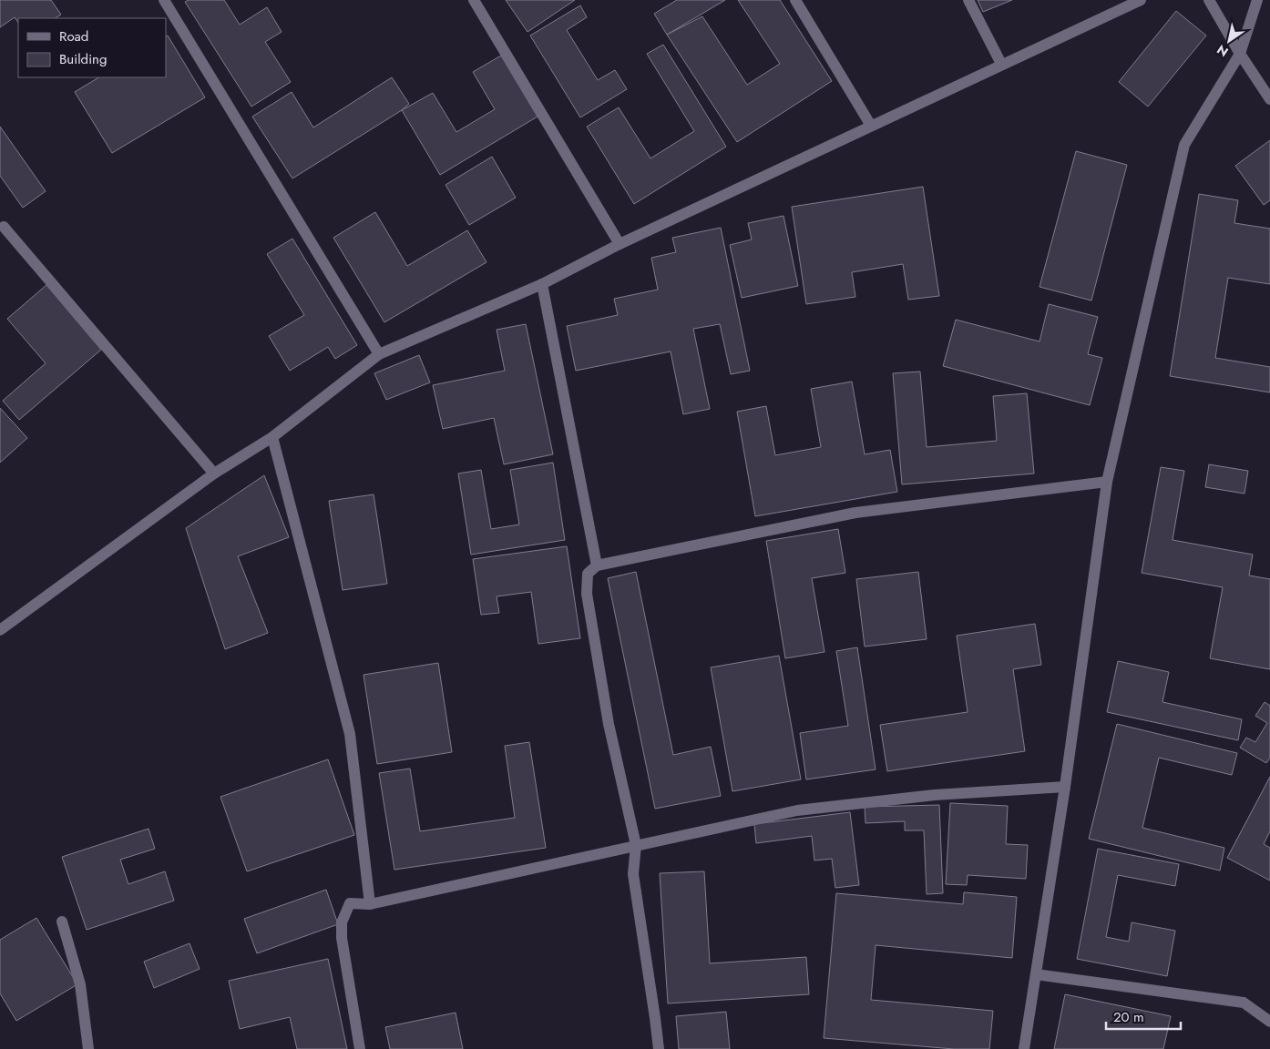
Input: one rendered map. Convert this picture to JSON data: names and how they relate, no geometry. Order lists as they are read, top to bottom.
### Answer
{
  "legend": ["Road", "Building"],
  "scale_bar": "20 m",
  "north": "bottom left"
}
